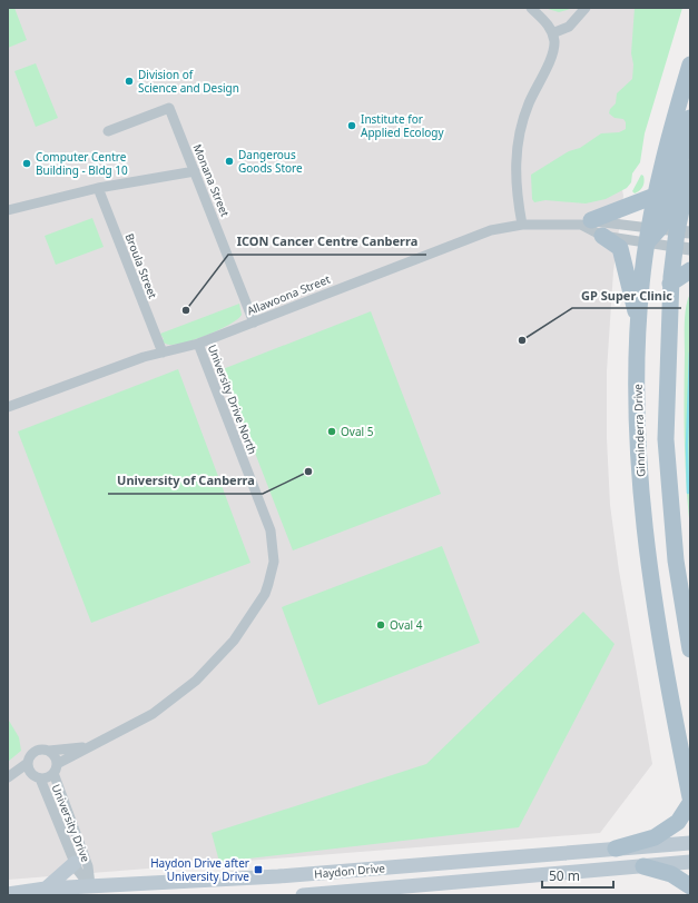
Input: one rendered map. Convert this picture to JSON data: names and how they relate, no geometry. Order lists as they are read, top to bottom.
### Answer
{
  "streets": {
    "main road": ["Ginninderra Drive", "Haydon Drive"],
    "street": [
      "Monana Street",
      "Broula Street",
      "Allawoona Street",
      "University Drive North",
      "University Drive"
    ]
  },
  "crossings": [
    ["Monana Street", "Allawoona Street"],
    ["Broula Street", "Allawoona Street"],
    ["Allawoona Street", "University Drive North"],
    ["Allawoona Street", "Ginninderra Drive"],
    ["University Drive North", "University Drive"],
    ["University Drive", "Haydon Drive"]
  ],
  "places": {
    "other": [
      "Division of Science and Design",
      "Institute for Applied Ecology",
      "Dangerous Goods Store",
      "Computer Centre Building - Bldg 10",
      "ICON Cancer Centre Canberra",
      "GP Super Clinic",
      "Oval 5",
      "University of Canberra",
      "Oval 4"
    ],
    "transit": ["Haydon Drive after University Drive"]
  },
  "scale_bar": "50 m"
}
